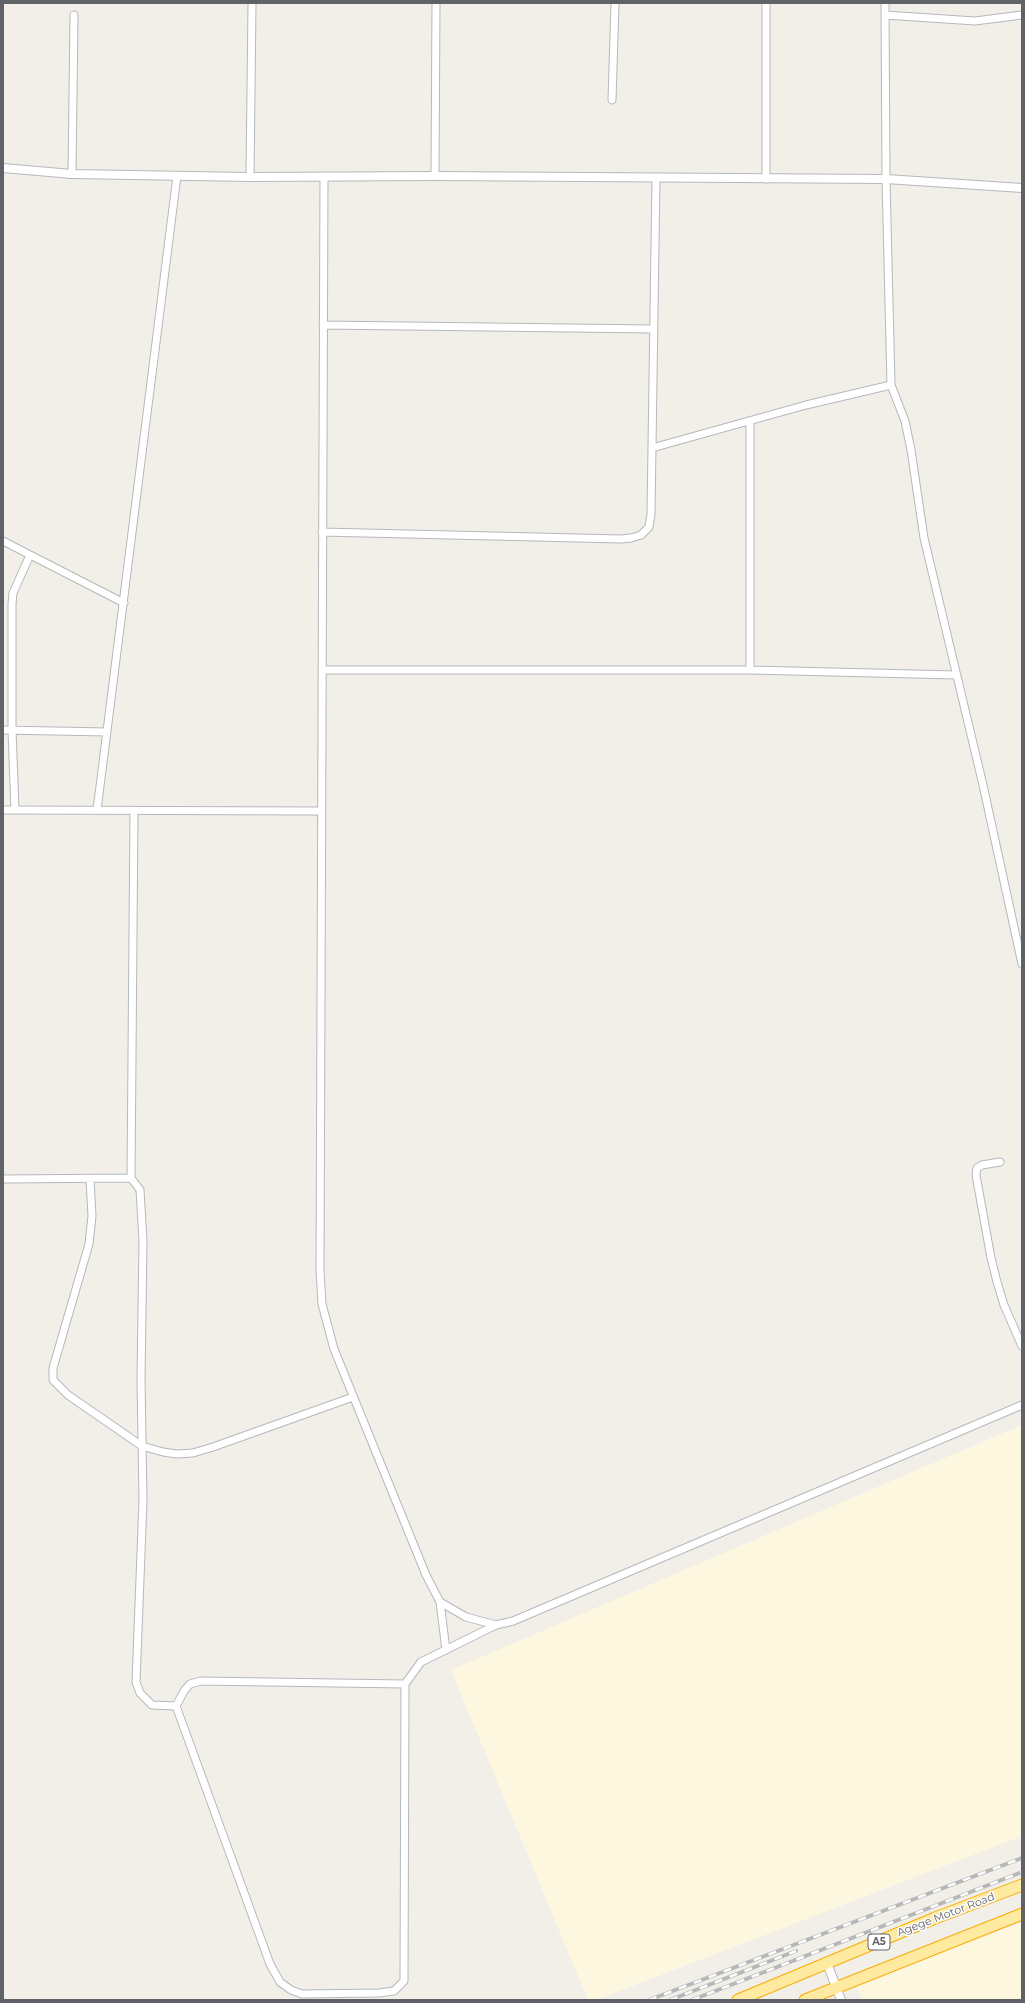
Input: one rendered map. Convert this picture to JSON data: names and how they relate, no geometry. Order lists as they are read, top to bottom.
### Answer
{
  "streets": {
    "highway": ["Agege Motor Road", "A5"]
  }
}
